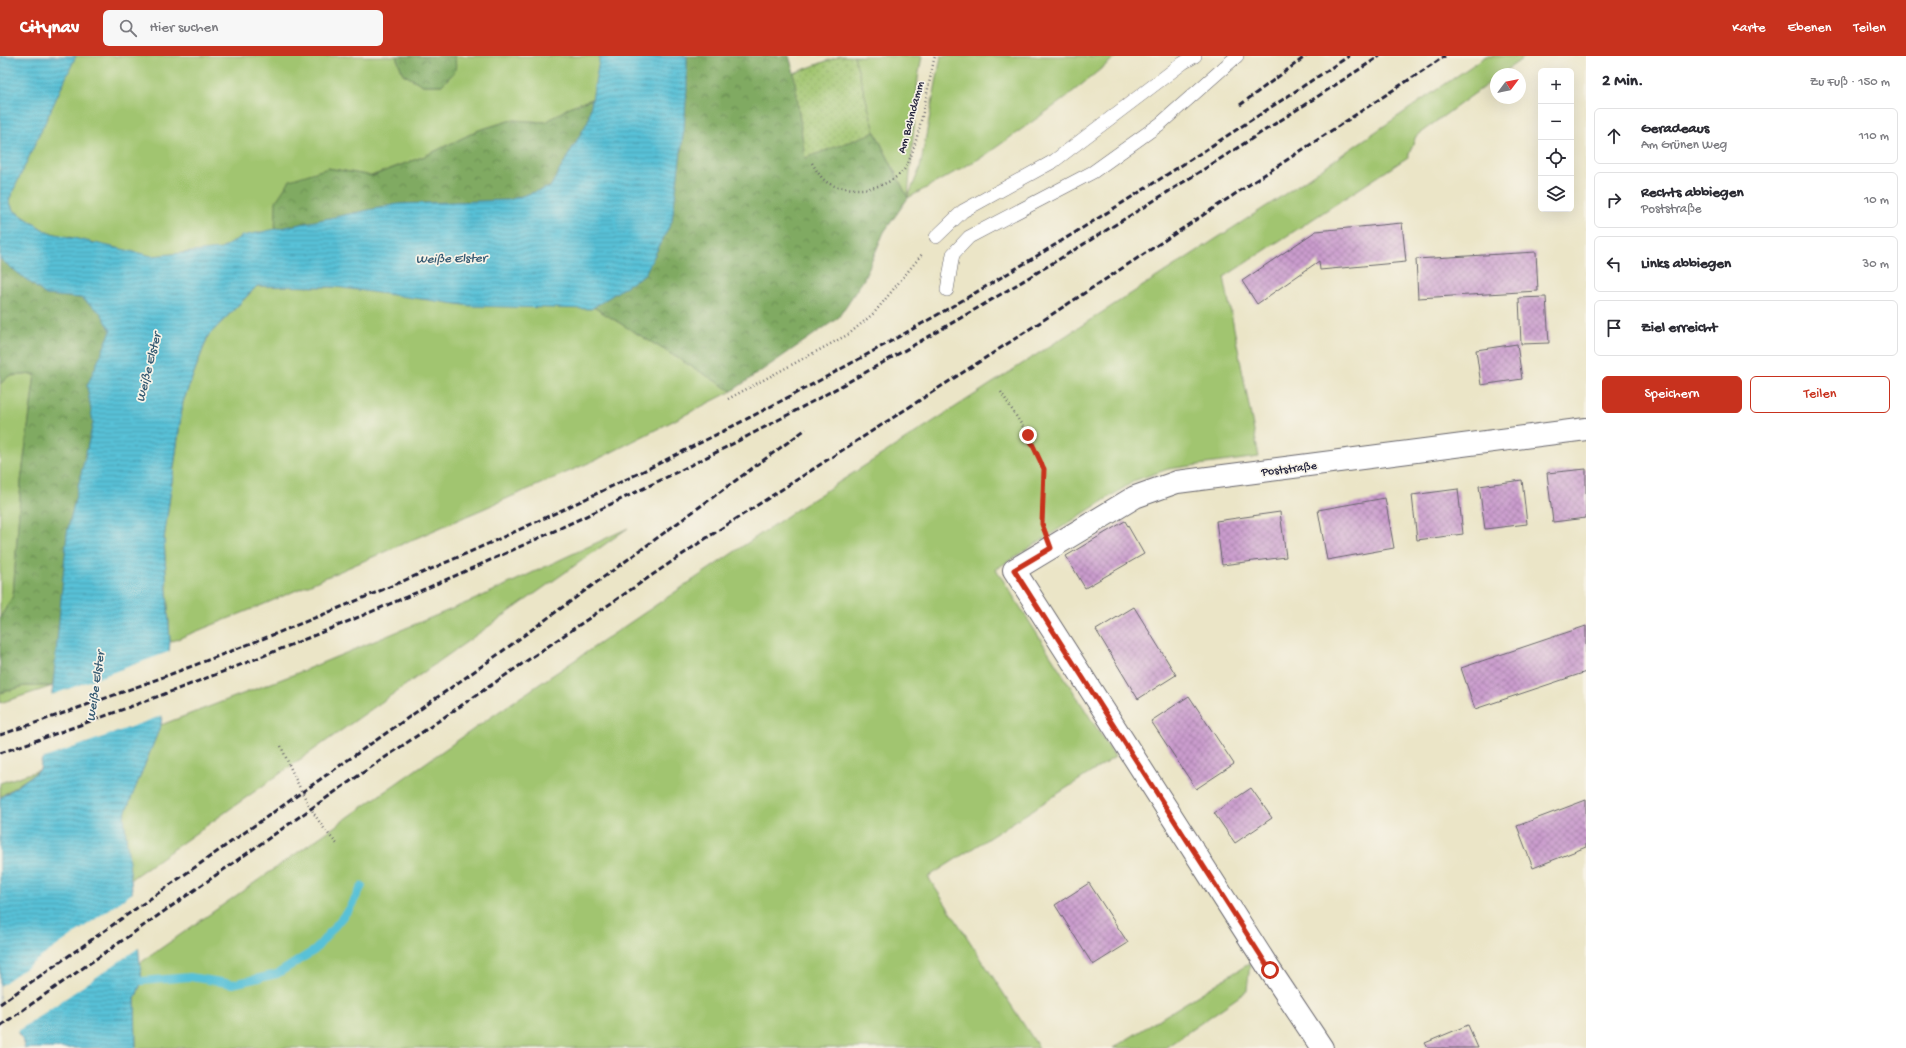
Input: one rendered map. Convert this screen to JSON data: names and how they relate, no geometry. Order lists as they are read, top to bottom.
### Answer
{
  "streets": {
    "street": ["Poststraße"],
    "path": ["Am Bahndamm"]
  },
  "water": ["Weiße Elster"],
  "north": "top right",
  "page": {
    "header": "Citynav",
    "search": "Hier suchen",
    "nav": ["Karte", "Ebenen", "Teilen"],
    "heading": ["2 Min.", "Zu Fuß · 150 m"],
    "map_buttons": ["+", "−"],
    "list": [
      ["Geradeaus", "Am Grünen Weg", "110 m"],
      ["Rechts abbiegen", "Poststraße", "10 m"],
      ["Links abbiegen", "30 m"],
      "Ziel erreicht"
    ],
    "buttons": ["Speichern", "Teilen"]
  }
}
